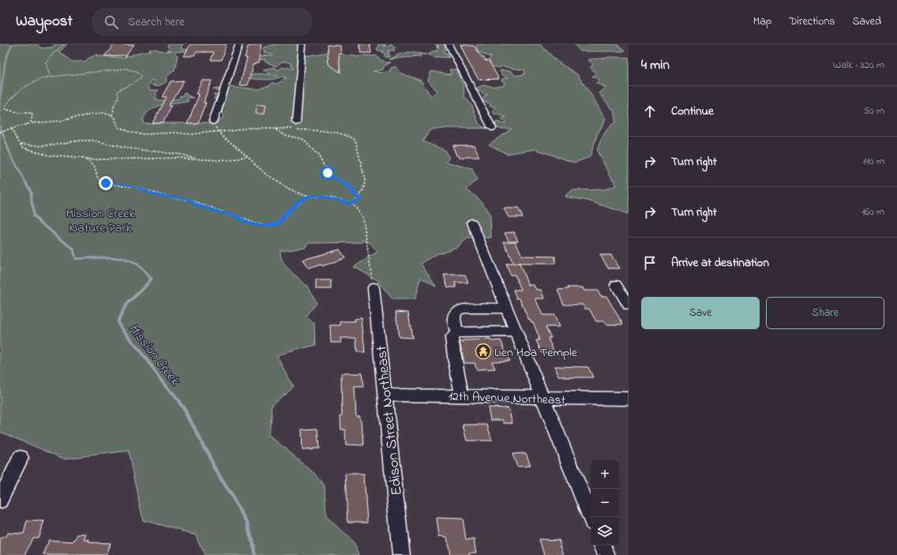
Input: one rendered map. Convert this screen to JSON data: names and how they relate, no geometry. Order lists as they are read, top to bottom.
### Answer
{
  "streets": {
    "street": ["12th Avenue Northeast", "Edison Street Northeast"]
  },
  "crossings": [
    ["12th Avenue Northeast", "Edison Street Northeast"]
  ],
  "water": ["Mission Creek"],
  "parks": ["Mission Creek Nature Park"],
  "places": {
    "temple": ["Lien Hoa Temple"]
  },
  "page": {
    "header": "Waypost",
    "search": "Search here",
    "nav": ["Map", "Directions", "Saved"],
    "heading": ["4 min", "Walk · 320 m"],
    "list": [
      ["Continue", "50 m"],
      ["Turn right", "110 m"],
      ["Turn right", "160 m"],
      "Arrive at destination"
    ],
    "buttons": ["Save", "Share"],
    "map_buttons": ["+", "−"]
  }
}
